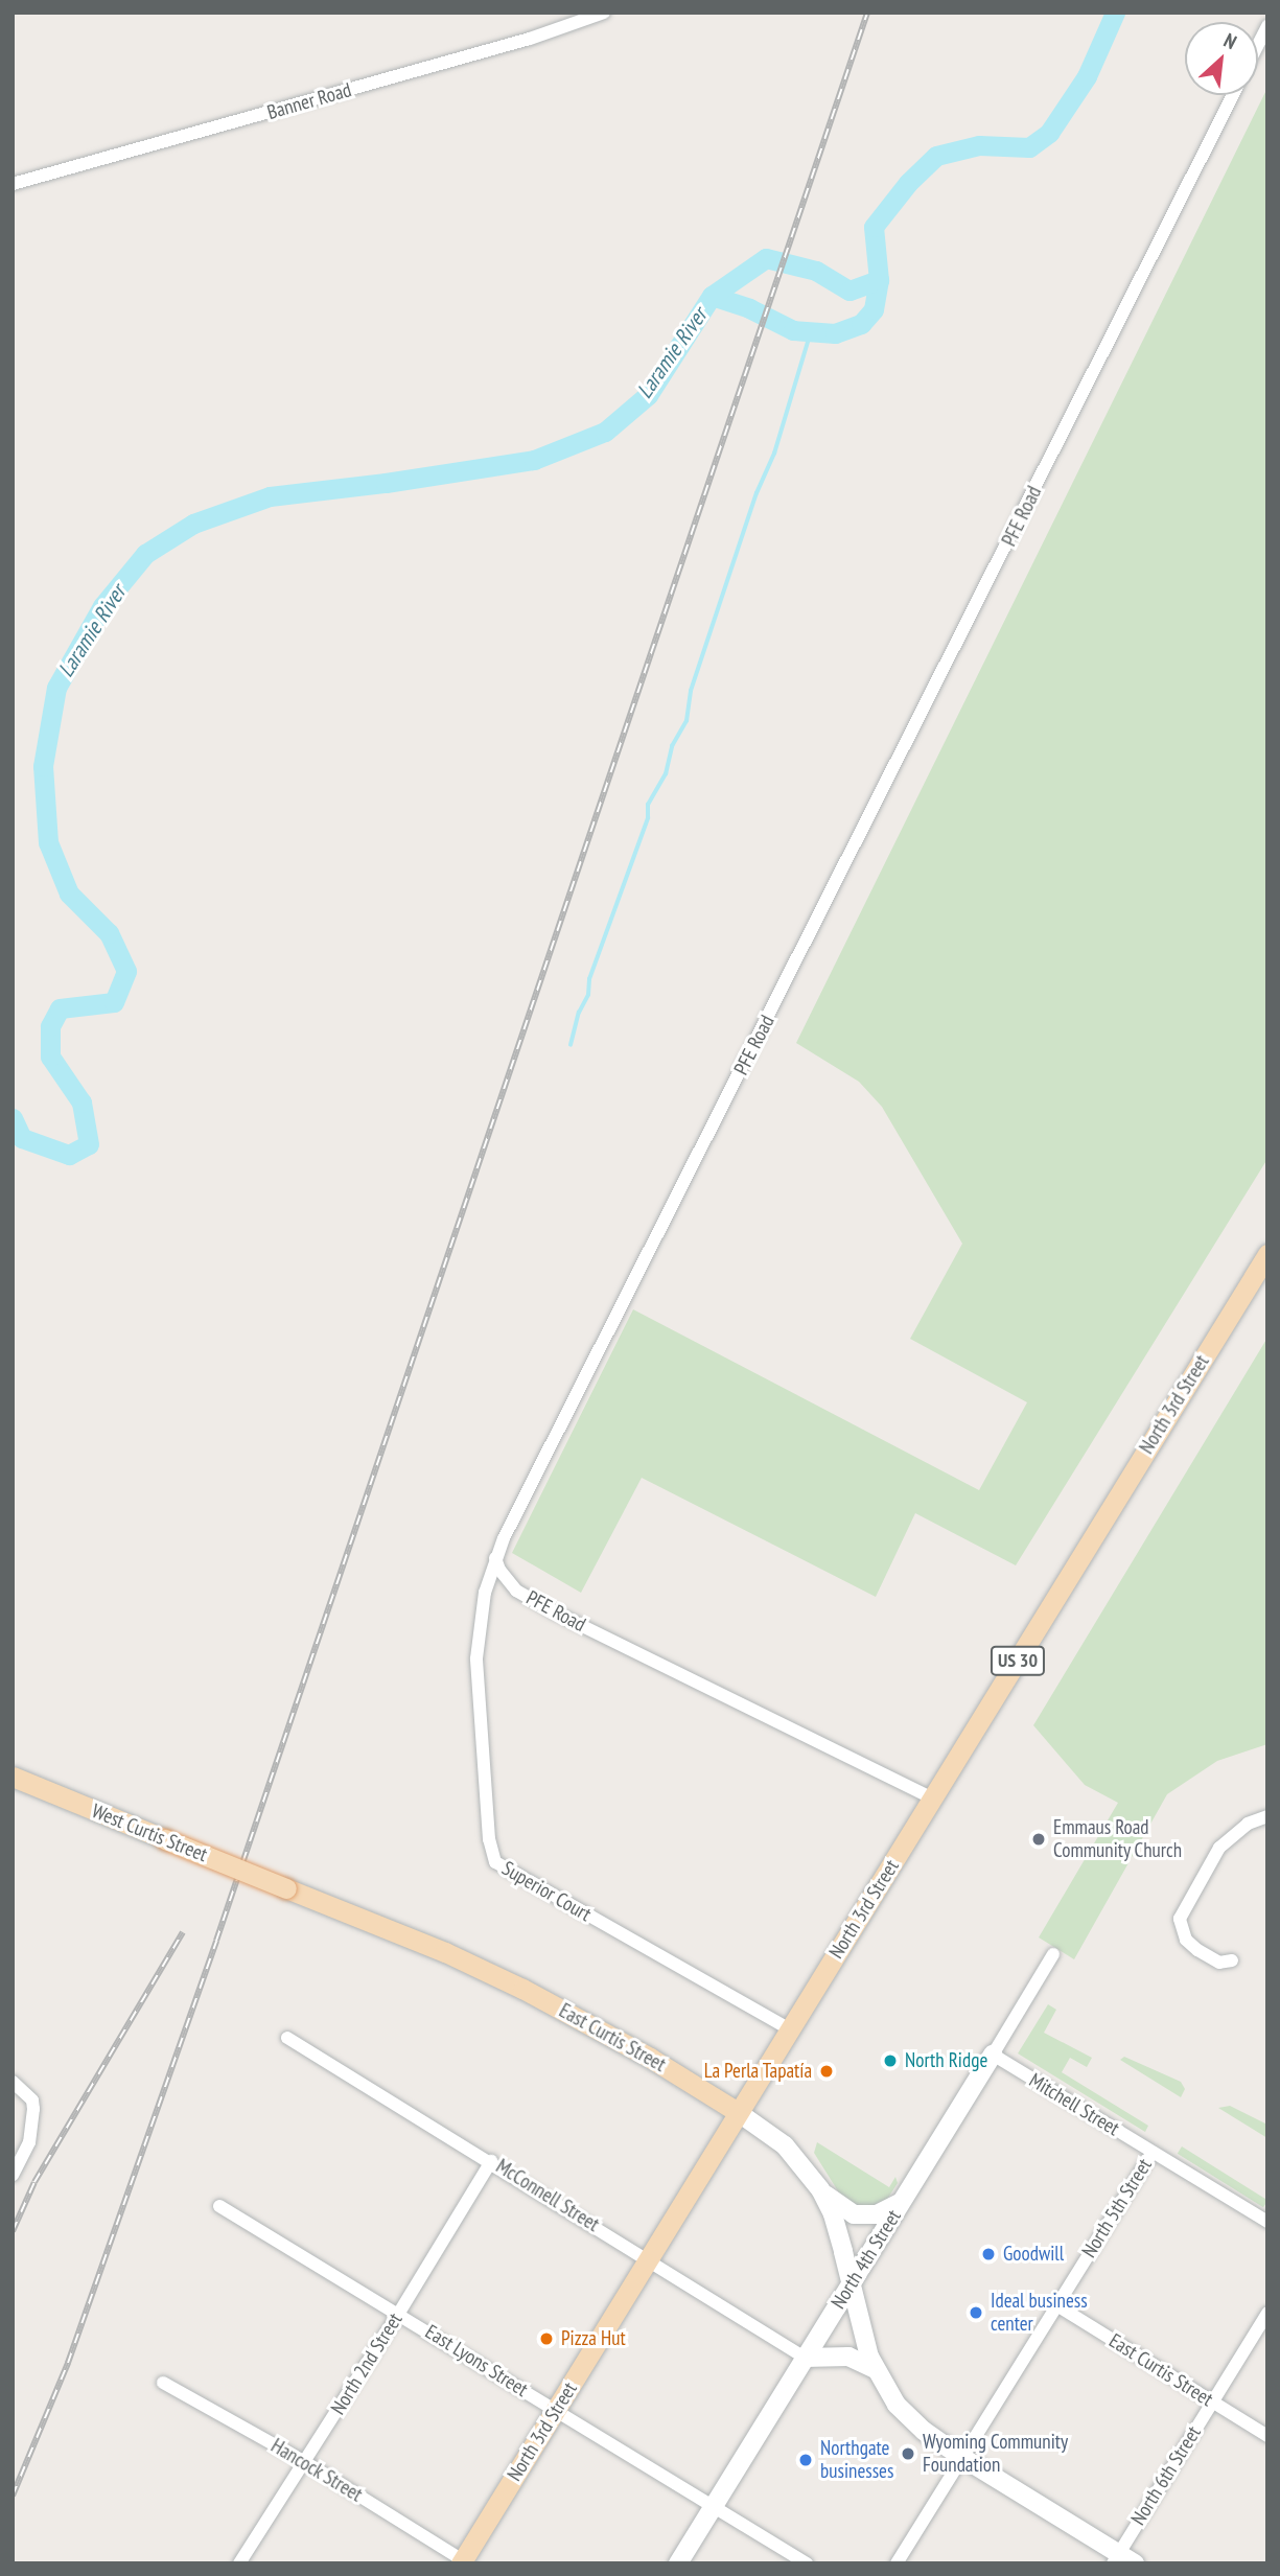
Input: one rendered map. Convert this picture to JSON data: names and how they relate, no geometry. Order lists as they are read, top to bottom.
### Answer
{
  "streets": {
    "main road": [
      "North 3rd Street",
      "US 30",
      "West Curtis Street",
      "East Curtis Street",
      "North 4th Street"
    ],
    "street": [
      "Banner Road",
      "PFE Road",
      "Superior Court",
      "Mitchell Street",
      "McConnell Street",
      "North 5th Street",
      "East Lyons Street",
      "North 2nd Street",
      "Hancock Street",
      "North 6th Street"
    ]
  },
  "crossings": [
    ["PFE Road", "North 3rd Street"],
    ["PFE Road", "Superior Court"],
    ["North 3rd Street", "Superior Court"],
    ["North 3rd Street", "East Curtis Street"],
    ["North 3rd Street", "McConnell Street"],
    ["North 3rd Street", "East Lyons Street"],
    ["North 3rd Street", "Hancock Street"],
    ["West Curtis Street", "East Curtis Street"],
    ["East Curtis Street", "North 5th Street"],
    ["East Curtis Street", "North 4th Street"],
    ["East Curtis Street", "North 6th Street"],
    ["Mitchell Street", "North 5th Street"],
    ["Mitchell Street", "North 4th Street"],
    ["McConnell Street", "North 4th Street"],
    ["McConnell Street", "North 2nd Street"],
    ["North 4th Street", "East Lyons Street"],
    ["East Lyons Street", "North 2nd Street"],
    ["North 2nd Street", "Hancock Street"]
  ],
  "water": ["Laramie River"],
  "places": [
    "Emmaus Road Community Church",
    "North Ridge",
    "La Perla Tapatía",
    "Goodwill",
    "Ideal business center",
    "Pizza Hut",
    "Wyoming Community Foundation",
    "Northgate businesses"
  ],
  "north": "top right"
}
